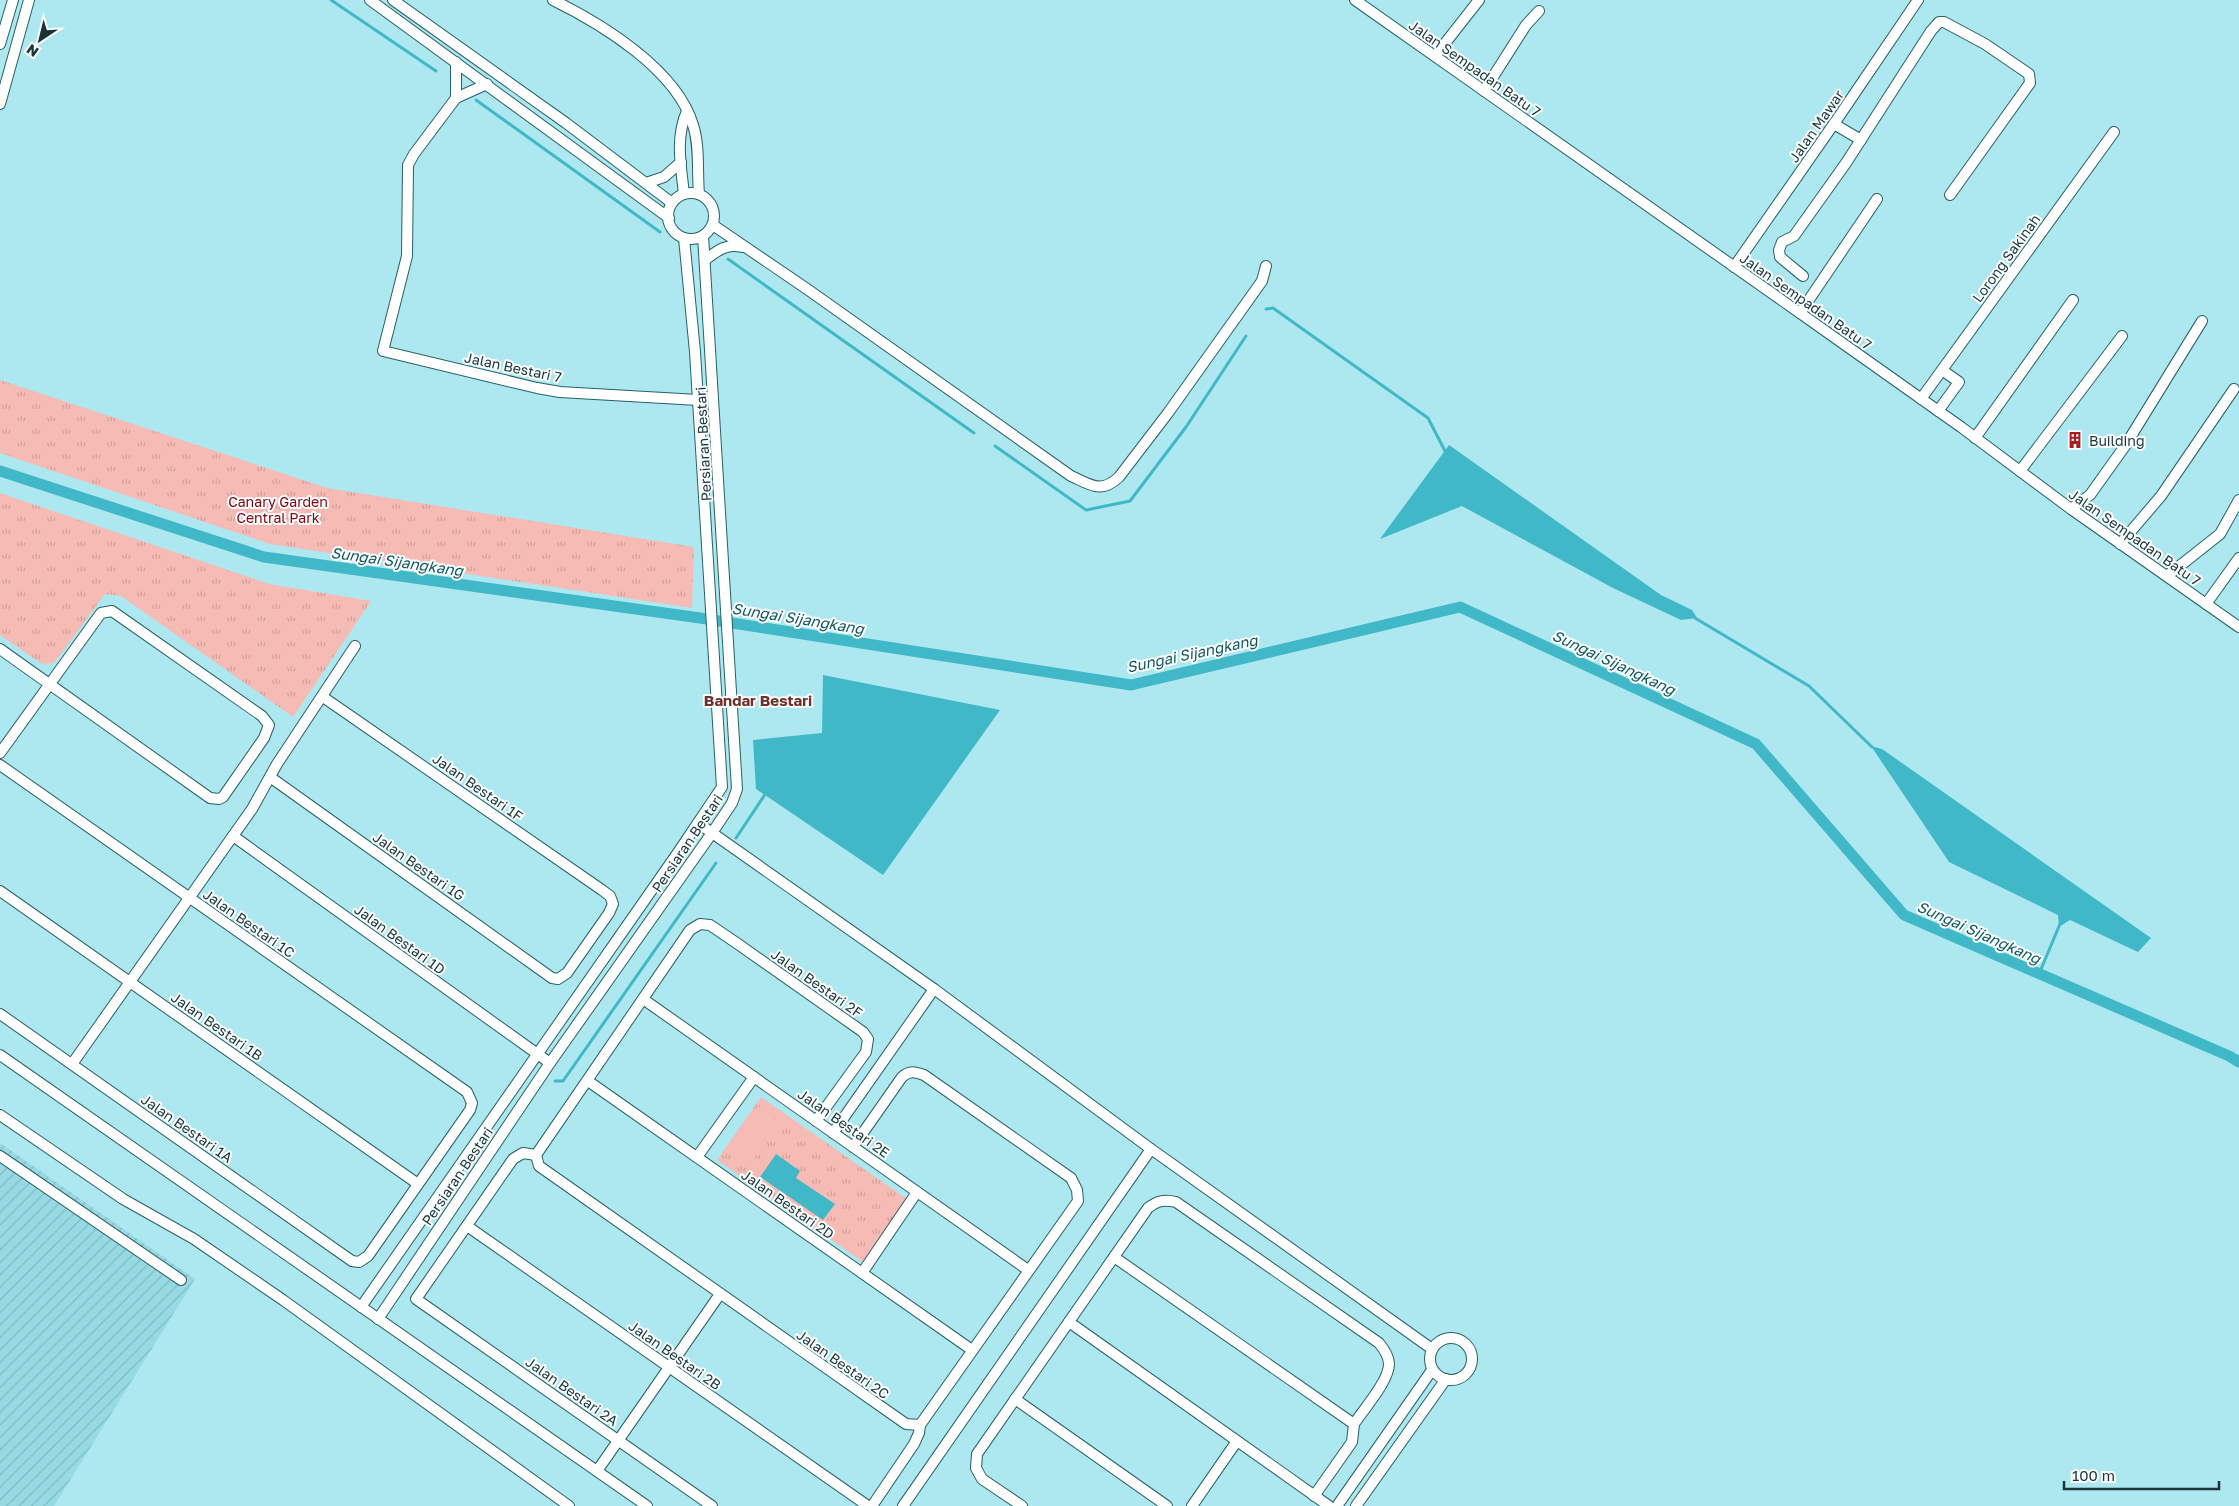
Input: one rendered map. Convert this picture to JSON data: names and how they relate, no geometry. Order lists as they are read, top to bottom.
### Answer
{
  "streets": {
    "street": [
      "Jalan Sempadan Batu 7",
      "Jalan Mawar",
      "Lorong Sakinah",
      "Jalan Bestari 7",
      "Persiaran Bestari",
      "Jalan Bestari 1F",
      "Jalan Bestari 1G",
      "Jalan Bestari 1C",
      "Jalan Bestari 1D",
      "Jalan Bestari 2F",
      "Jalan Bestari 1B",
      "Jalan Bestari 2E",
      "Jalan Bestari 1A",
      "Jalan Bestari 2D",
      "Jalan Bestari 2B",
      "Jalan Bestari 2C",
      "Jalan Bestari 2A"
    ]
  },
  "crossings": [
    ["Jalan Sempadan Batu 7", "Jalan Mawar"],
    ["Jalan Sempadan Batu 7", "Lorong Sakinah"],
    ["Jalan Bestari 7", "Persiaran Bestari"],
    ["Persiaran Bestari", "Jalan Bestari 1D"],
    ["Jalan Bestari 1F", "Jalan Bestari 1G"],
    ["Jalan Bestari 1C", "Jalan Bestari 1B"],
    ["Jalan Bestari 1C", "Jalan Bestari 1A"],
    ["Jalan Bestari 2F", "Jalan Bestari 2E"],
    ["Jalan Bestari 1B", "Jalan Bestari 1A"],
    ["Jalan Bestari 2B", "Jalan Bestari 2A"]
  ],
  "districts": ["Bandar Bestari"],
  "water": ["Sungai Sijangkang"],
  "parks": ["Canary Garden Central Park"],
  "places": {
    "building": ["Building"]
  },
  "scale_bar": "100 m",
  "north": "bottom left"
}
